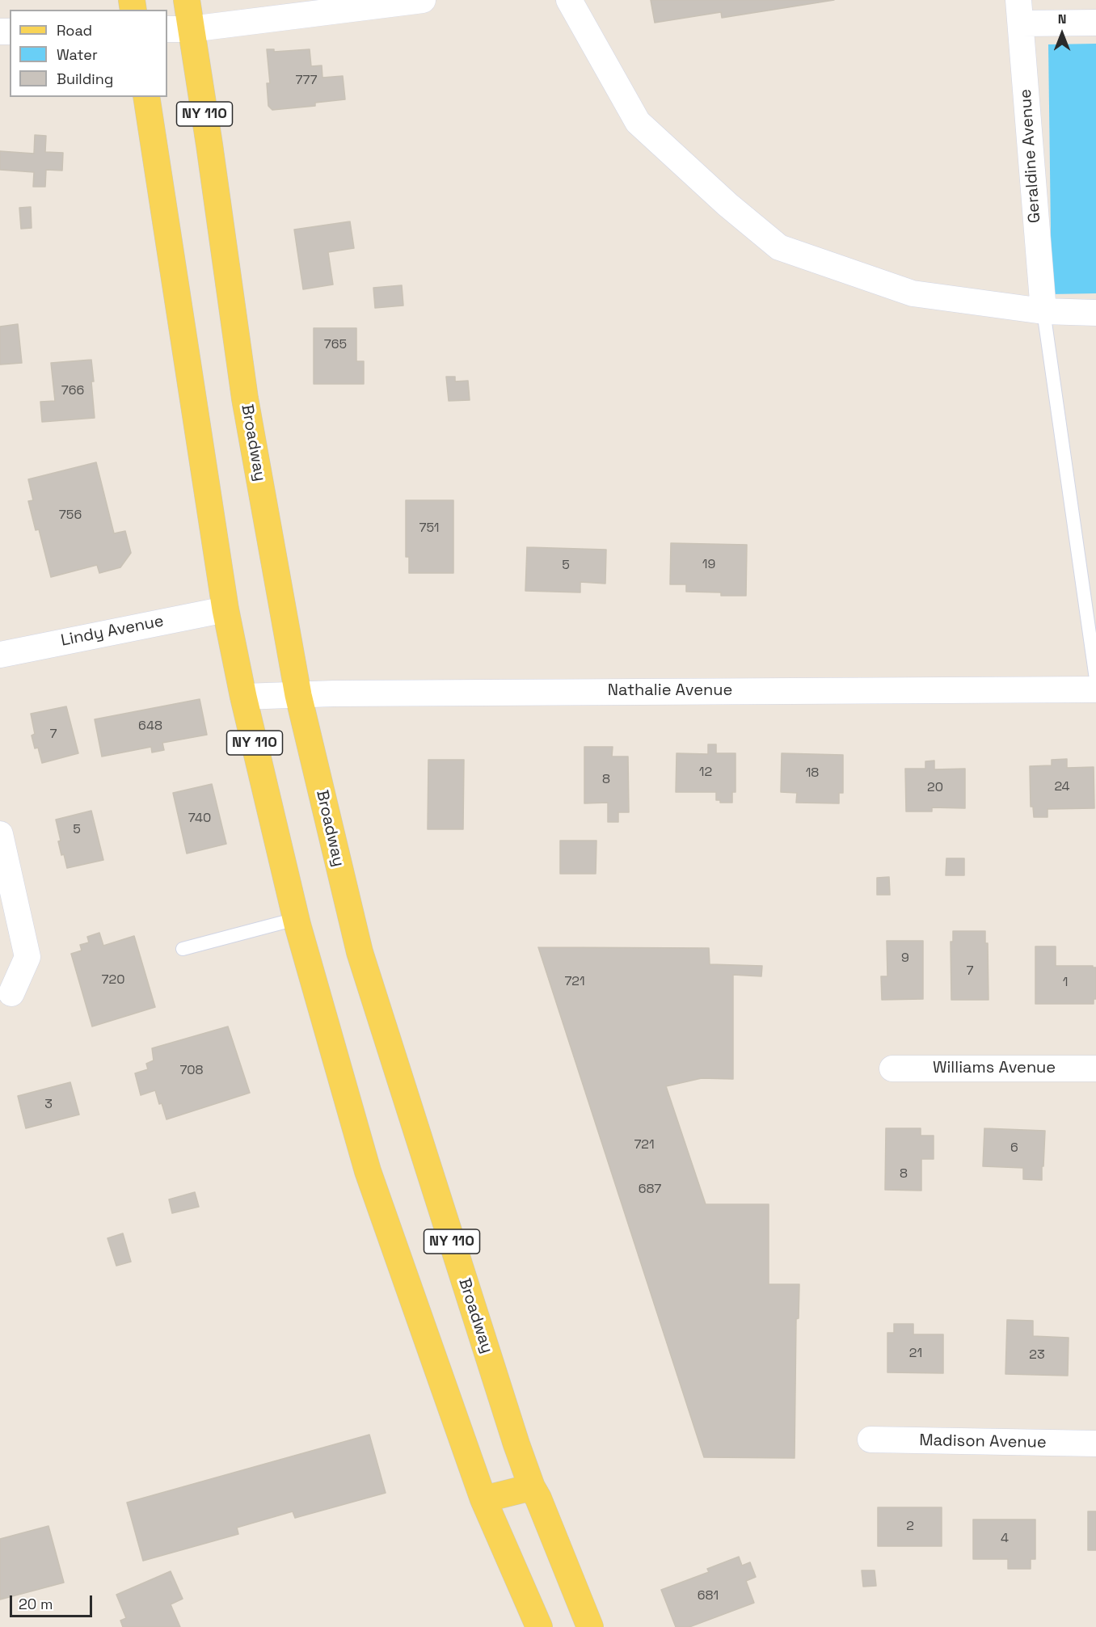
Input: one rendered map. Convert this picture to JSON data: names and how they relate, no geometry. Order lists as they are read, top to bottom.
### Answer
{
  "streets": {
    "main road": ["NY 110", "Broadway"],
    "street": [
      "Geraldine Avenue",
      "Lindy Avenue",
      "Nathalie Avenue",
      "Williams Avenue",
      "Madison Avenue"
    ]
  },
  "crossings": [
    ["NY 110", "Lindy Avenue"],
    ["NY 110", "Nathalie Avenue"],
    ["Broadway", "Nathalie Avenue"]
  ],
  "house_numbers": [
    "777",
    "765",
    "766",
    "756",
    "751",
    "19",
    "5",
    "648",
    "7",
    "12",
    "18",
    "8",
    "24",
    "20",
    "740",
    "5",
    "9",
    "7",
    "720",
    "721",
    "1",
    "708",
    "3",
    "721",
    "6",
    "8",
    "687",
    "21",
    "23",
    "2",
    "4",
    "681"
  ],
  "legend": ["Road", "Water", "Building"],
  "scale_bar": "20 m",
  "north": "top"
}
